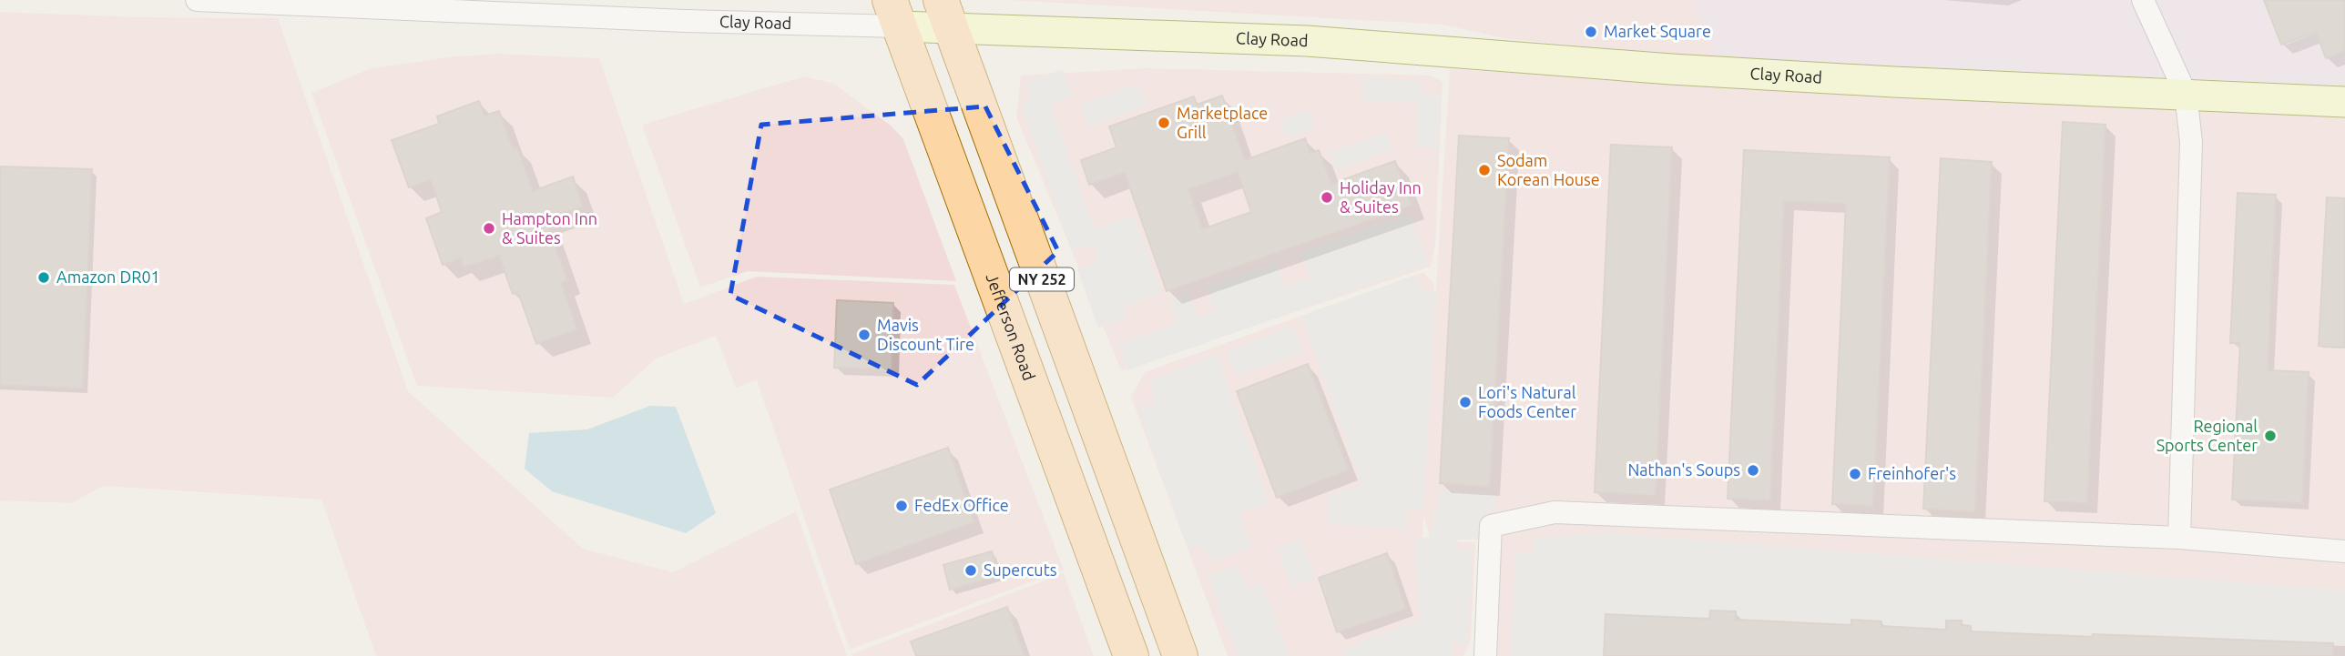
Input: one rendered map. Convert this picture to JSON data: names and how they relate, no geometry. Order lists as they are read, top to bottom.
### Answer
{
  "streets": {
    "main road": ["NY 252", "Jefferson Road"],
    "street": ["Clay Road"]
  },
  "crossings": [
    ["Clay Road", "NY 252"],
    ["Clay Road", "Jefferson Road"]
  ],
  "places": [
    "Market Square",
    "Marketplace Grill",
    "Sodam Korean House",
    "Holiday Inn & Suites",
    "Hampton Inn & Suites",
    "Amazon DR01",
    "Mavis Discount Tire",
    "Lori's Natural Foods Center",
    "Regional Sports Center",
    "Nathan's Soups",
    "Freinhofer's",
    "FedEx Office",
    "Supercuts"
  ]
}
